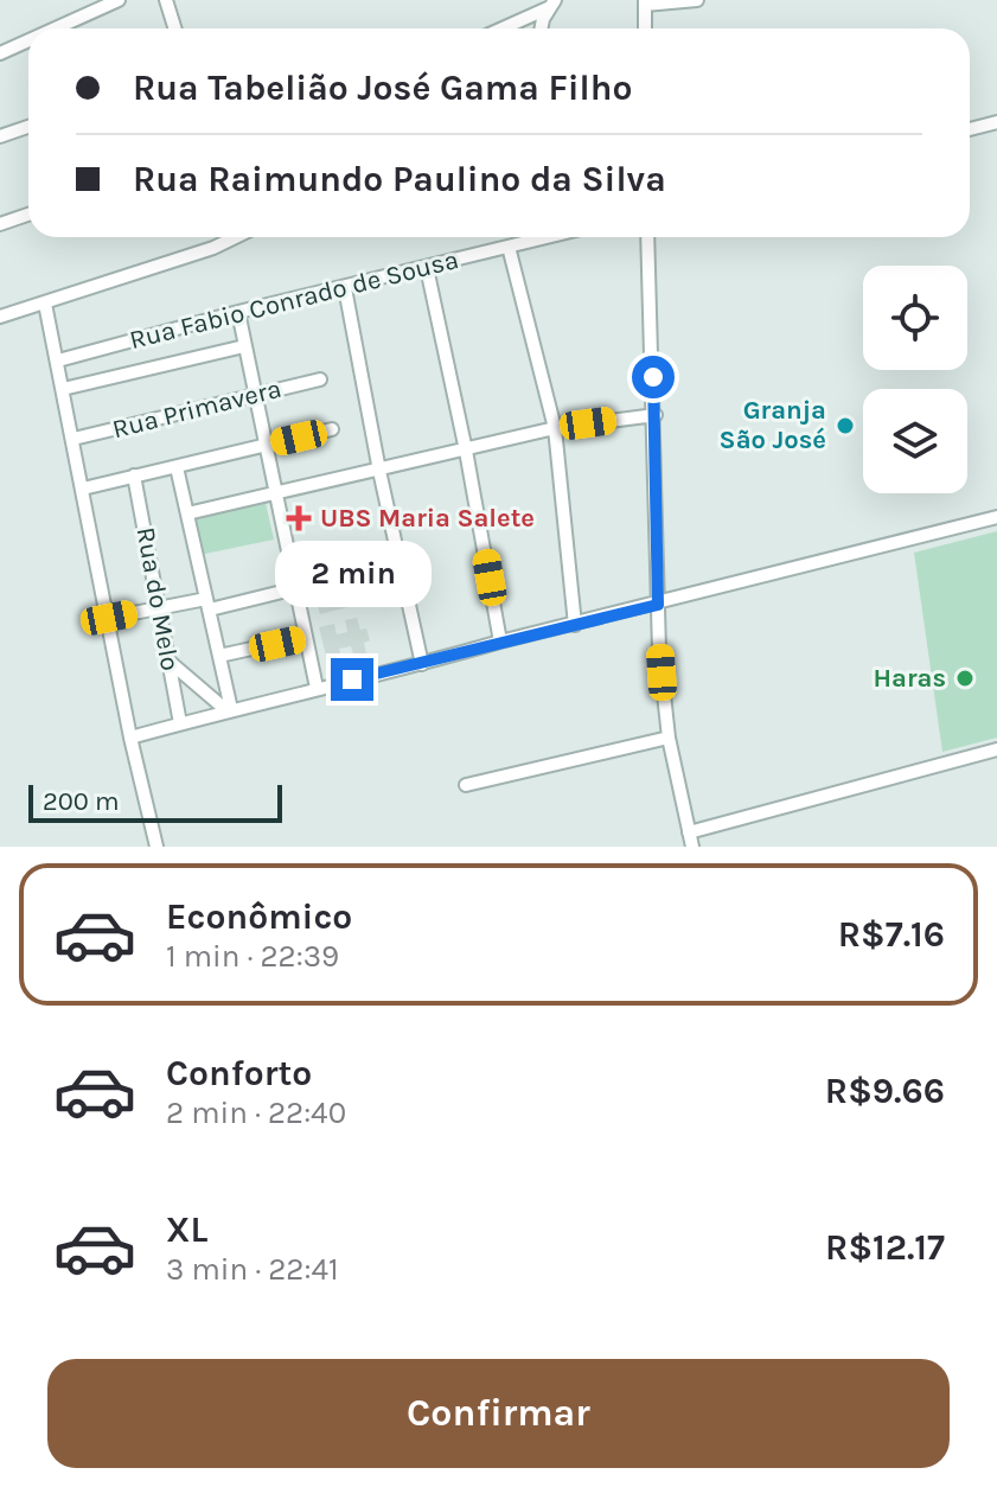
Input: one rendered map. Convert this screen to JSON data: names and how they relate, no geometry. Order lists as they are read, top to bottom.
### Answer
{
  "streets": {
    "street": ["Rua Fabio Conrado de Sousa", "Rua Primavera", "Rua do Melo"]
  },
  "places": {
    "other": ["Granja São José", "Haras"],
    "health": ["UBS Maria Salete"]
  },
  "scale_bar": "200 m",
  "page": {
    "banner": ["Rua Tabelião José Gama Filho", "Rua Raimundo Paulino da Silva"],
    "bubble": "2 min",
    "scale": "200 m",
    "list": [
      {
        "name": "Econômico",
        "note": "1 min · 22:39",
        "value": "R$7.16"
      },
      {
        "name": "Conforto",
        "note": "2 min · 22:40",
        "value": "R$9.66"
      },
      {
        "name": "XL",
        "note": "3 min · 22:41",
        "value": "R$12.17"
      }
    ],
    "buttons": "Confirmar"
  }
}
